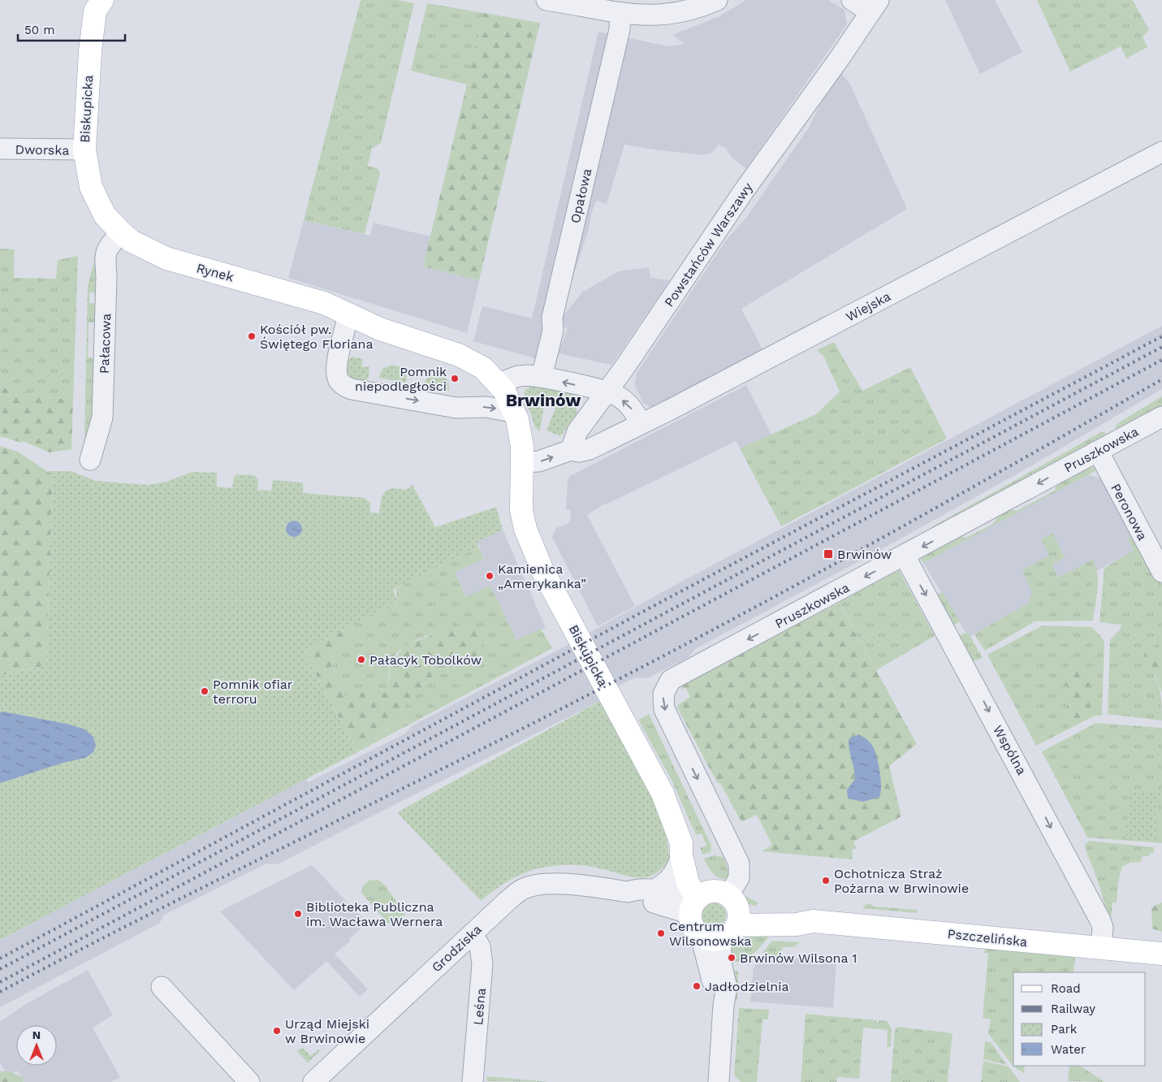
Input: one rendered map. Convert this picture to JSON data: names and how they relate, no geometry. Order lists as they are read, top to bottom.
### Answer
{
  "streets": {
    "main road": ["Biskupicka", "Rynek", "Pszczelińska"],
    "street": [
      "Dworska",
      "Opałowa",
      "Powstańców Warszawy",
      "Wiejska",
      "Pałacowa",
      "Pruszkowska",
      "Peronowa",
      "Wspólna",
      "Grodziska",
      "Leśna"
    ]
  },
  "crossings": [
    ["Biskupicka", "Dworska"],
    ["Biskupicka", "Rynek"],
    ["Biskupicka", "Pruszkowska"],
    ["Biskupicka", "Pszczelińska"],
    ["Biskupicka", "Grodziska"],
    ["Powstańców Warszawy", "Wiejska"],
    ["Rynek", "Pałacowa"],
    ["Pruszkowska", "Peronowa"],
    ["Pruszkowska", "Wspólna"],
    ["Pruszkowska", "Pszczelińska"],
    ["Pruszkowska", "Grodziska"],
    ["Wspólna", "Pszczelińska"],
    ["Pszczelińska", "Grodziska"],
    ["Grodziska", "Leśna"]
  ],
  "one_way": ["Pruszkowska", "Wspólna"],
  "districts": ["Brwinów"],
  "places": {
    "other": [
      "Kościół pw. Świętego Floriana",
      "Pomnik niepodległości",
      "Kamienica „Amerykanka”",
      "Pałacyk Tobolków",
      "Pomnik ofiar terroru",
      "Ochotnicza Straż Pożarna w Brwinowie",
      "Biblioteka Publiczna im. Wacława Wernera",
      "Centrum Wilsonowska",
      "Brwinów Wilsona 1",
      "Jadłodzielnia",
      "Urząd Miejski w Brwinowie"
    ],
    "transit": ["Brwinów"]
  },
  "legend": [
    "Road",
    "Railway",
    "Park",
    "Water"
  ],
  "scale_bar": "50 m",
  "north": "top"
}
